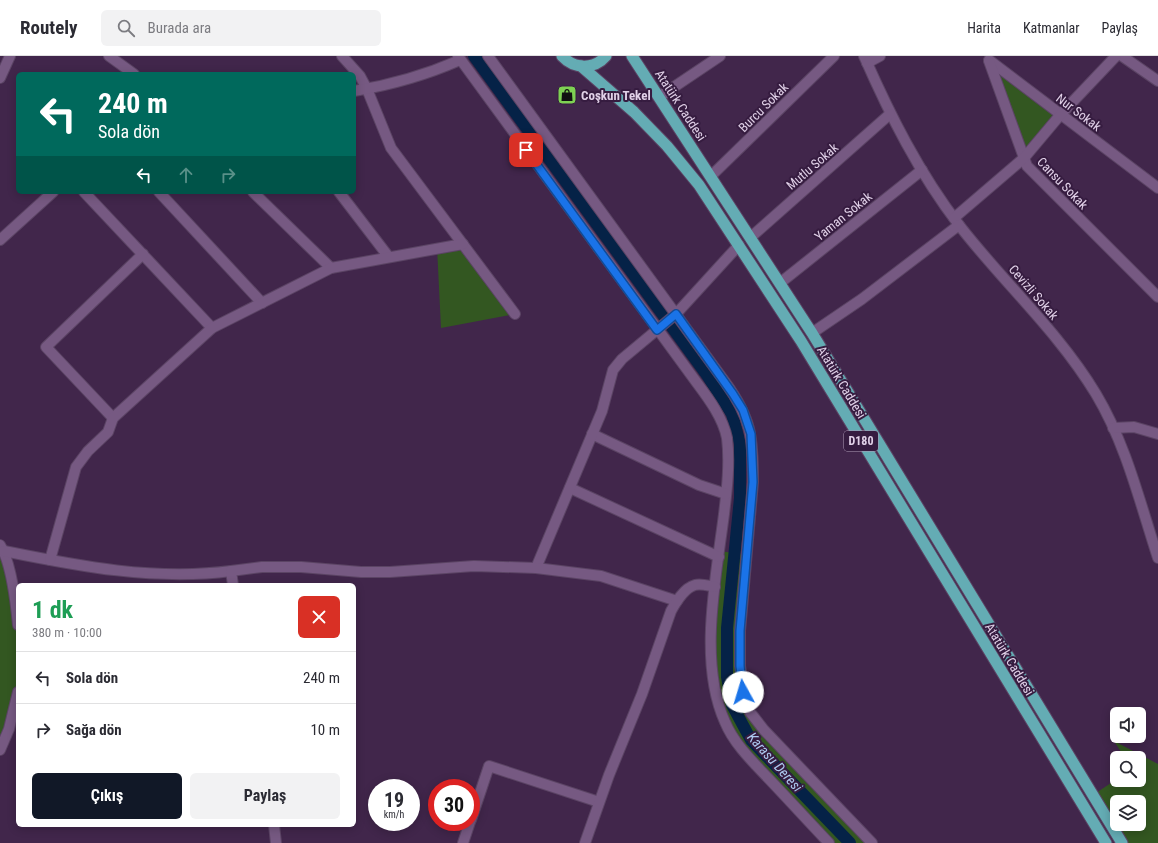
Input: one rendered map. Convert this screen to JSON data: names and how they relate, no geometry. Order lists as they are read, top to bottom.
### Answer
{
  "streets": {
    "highway": ["Atatürk Caddesi", "D180"],
    "street": [
      "Burcu Sokak",
      "Nur Sokak",
      "Mutlu Sokak",
      "Cansu Sokak",
      "Yaman Sokak",
      "Cevizli Sokak"
    ]
  },
  "crossings": [
    ["Atatürk Caddesi", "Burcu Sokak"],
    ["Atatürk Caddesi", "Mutlu Sokak"],
    ["Atatürk Caddesi", "Yaman Sokak"],
    ["Nur Sokak", "Cansu Sokak"],
    ["Mutlu Sokak", "Cevizli Sokak"],
    ["Yaman Sokak", "Cevizli Sokak"]
  ],
  "water": ["Karasu Deresi"],
  "places": {
    "shop": ["Coşkun Tekel"]
  },
  "page": {
    "header": "Routely",
    "search": "Burada ara",
    "nav": ["Harita", "Katmanlar", "Paylaş"],
    "turn": ["240 m", "Sola dön"],
    "heading": ["1 dk", "380 m · 10:00"],
    "list": [
      {
        "name": "Sola dön",
        "value": "240 m"
      },
      {
        "name": "Sağa dön",
        "value": "10 m"
      }
    ],
    "buttons": ["Çıkış", "Paylaş"],
    "speed": "19 km/h",
    "limit": "30"
  }
}
